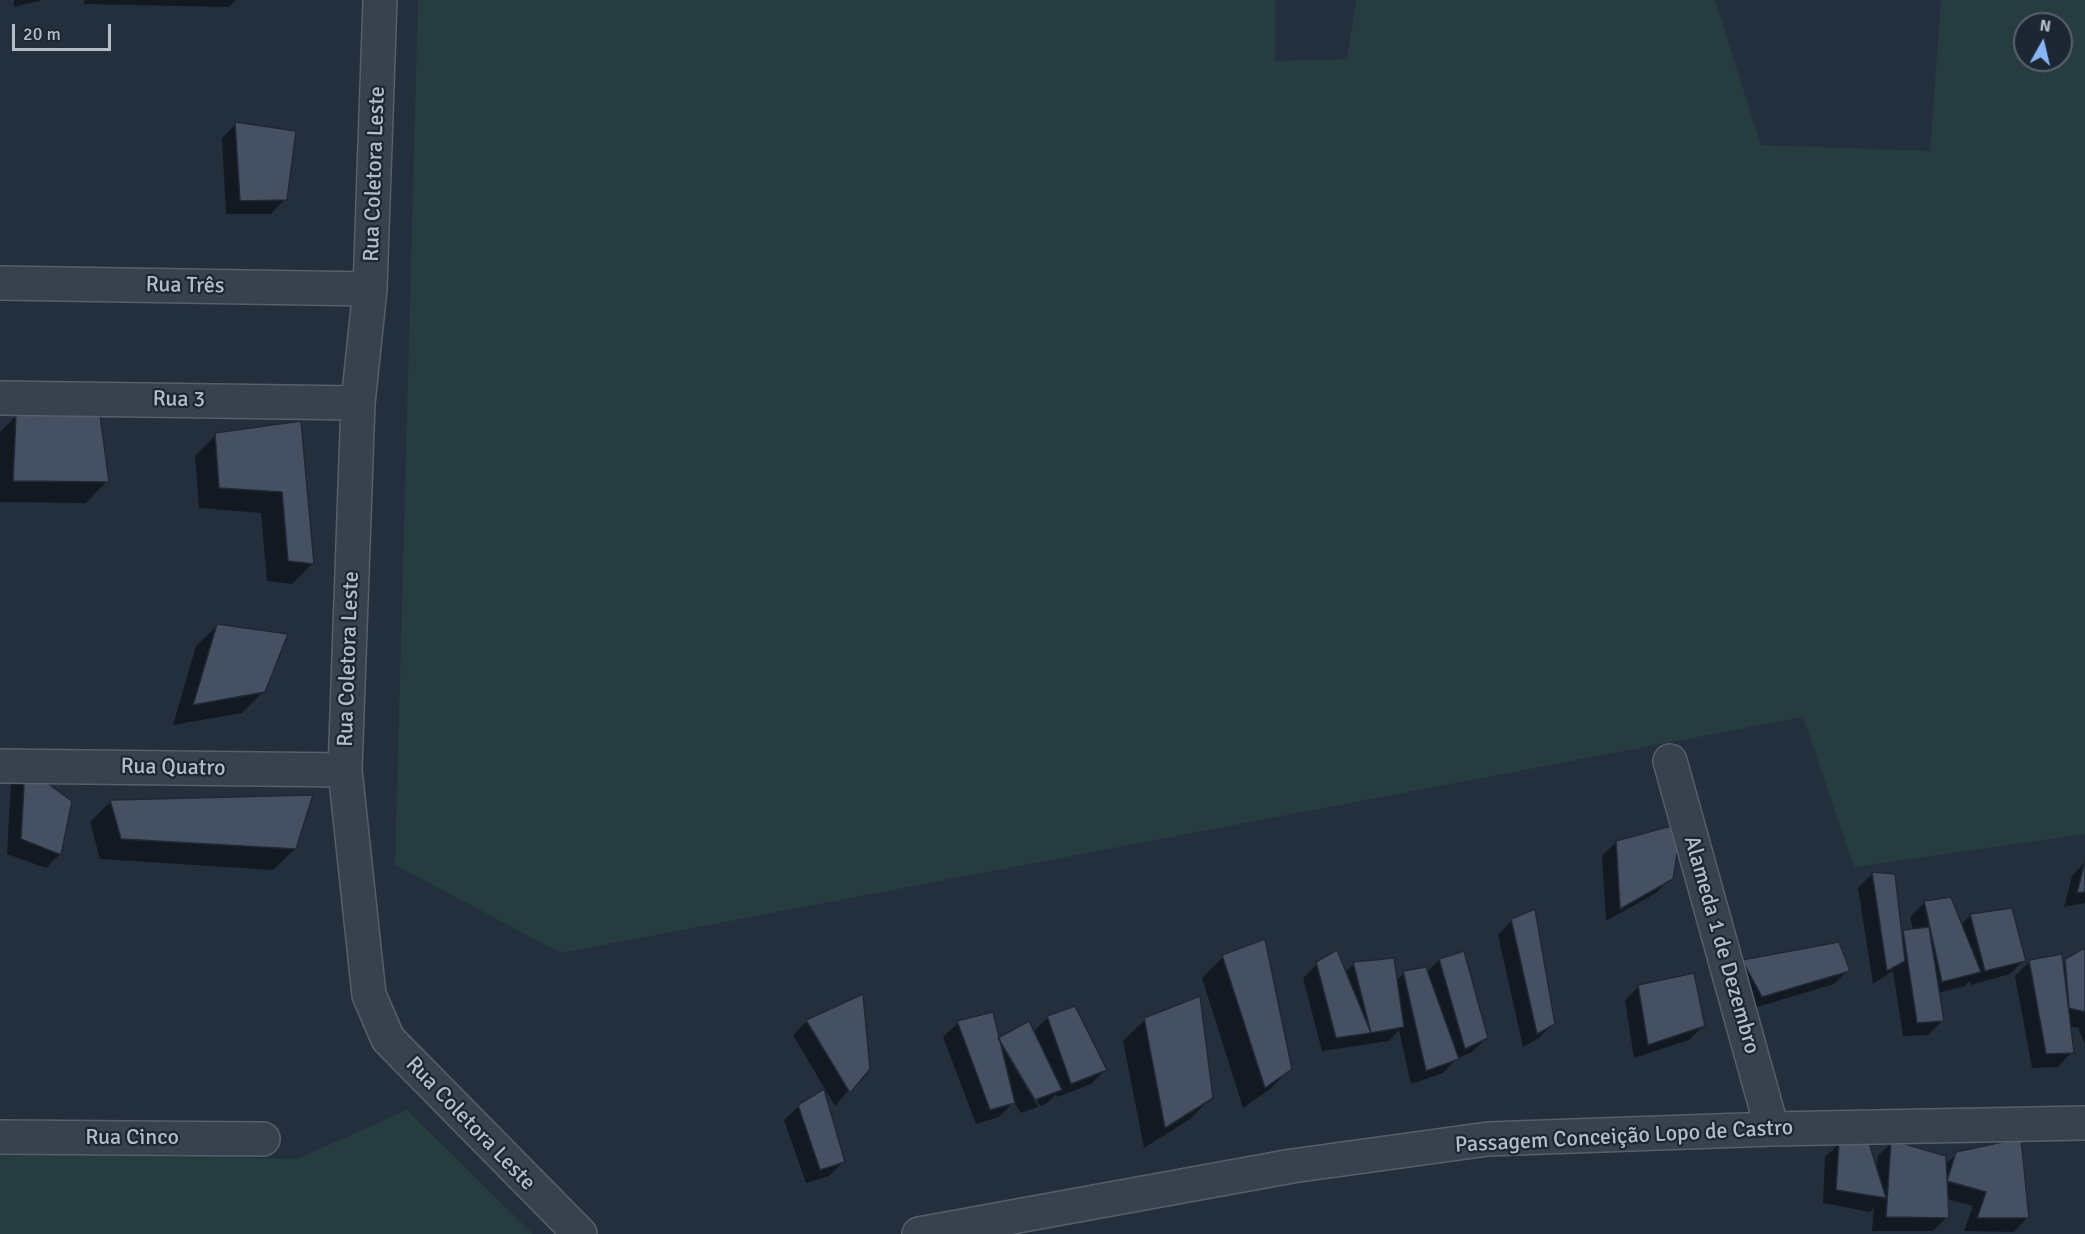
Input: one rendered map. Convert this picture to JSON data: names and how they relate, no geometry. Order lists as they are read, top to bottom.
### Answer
{
  "streets": {
    "street": [
      "Rua Coletora Leste",
      "Rua Três",
      "Rua 3",
      "Rua Quatro",
      "Alameda 1 de Dezembro",
      "Passagem Conceição Lopo de Castro",
      "Rua Cinco"
    ]
  },
  "crossings": [
    ["Rua Coletora Leste", "Rua Três"],
    ["Rua Coletora Leste", "Rua 3"],
    ["Rua Coletora Leste", "Rua Quatro"],
    ["Alameda 1 de Dezembro", "Passagem Conceição Lopo de Castro"]
  ],
  "scale_bar": "20 m",
  "north": "top"
}
